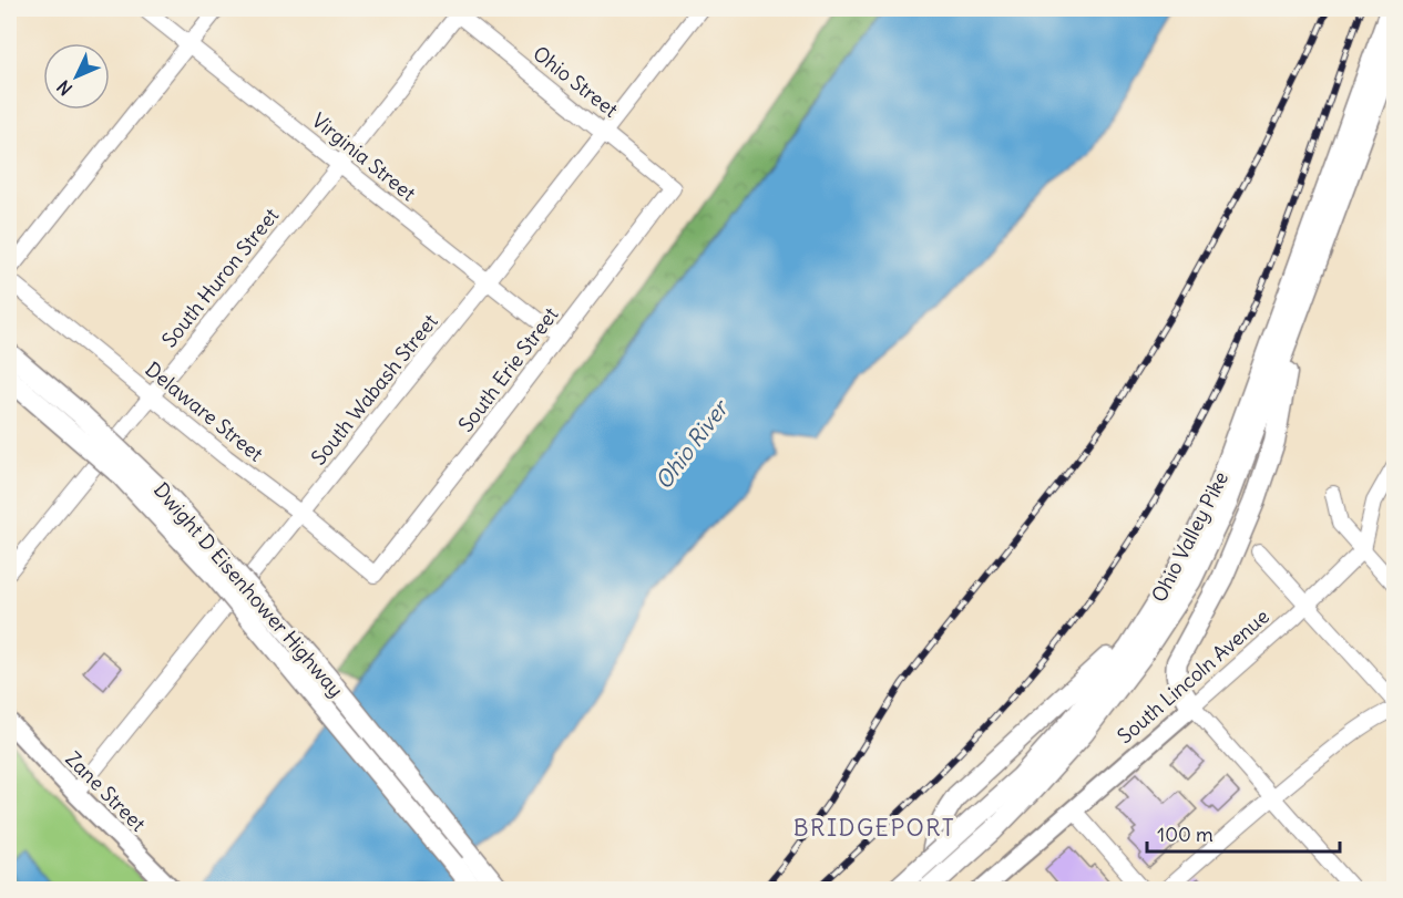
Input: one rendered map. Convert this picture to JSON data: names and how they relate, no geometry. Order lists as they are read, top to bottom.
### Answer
{
  "streets": {
    "highway": ["Ohio Valley Pike", "Dwight D Eisenhower Highway"],
    "main road": ["South Lincoln Avenue", "Zane Street"],
    "street": [
      "Ohio Street",
      "Virginia Street",
      "South Huron Street",
      "South Erie Street",
      "South Wabash Street",
      "Delaware Street"
    ]
  },
  "crossings": [
    ["Ohio Street", "South Huron Street"],
    ["Ohio Street", "South Erie Street"],
    ["Ohio Street", "South Wabash Street"],
    ["Virginia Street", "South Huron Street"],
    ["Virginia Street", "South Erie Street"],
    ["Virginia Street", "South Wabash Street"],
    ["South Huron Street", "Delaware Street"],
    ["South Erie Street", "Delaware Street"],
    ["South Wabash Street", "Delaware Street"],
    ["South Wabash Street", "Zane Street"]
  ],
  "districts": ["BRIDGEPORT"],
  "water": ["Ohio River"],
  "scale_bar": "100 m",
  "north": "bottom left"
}
